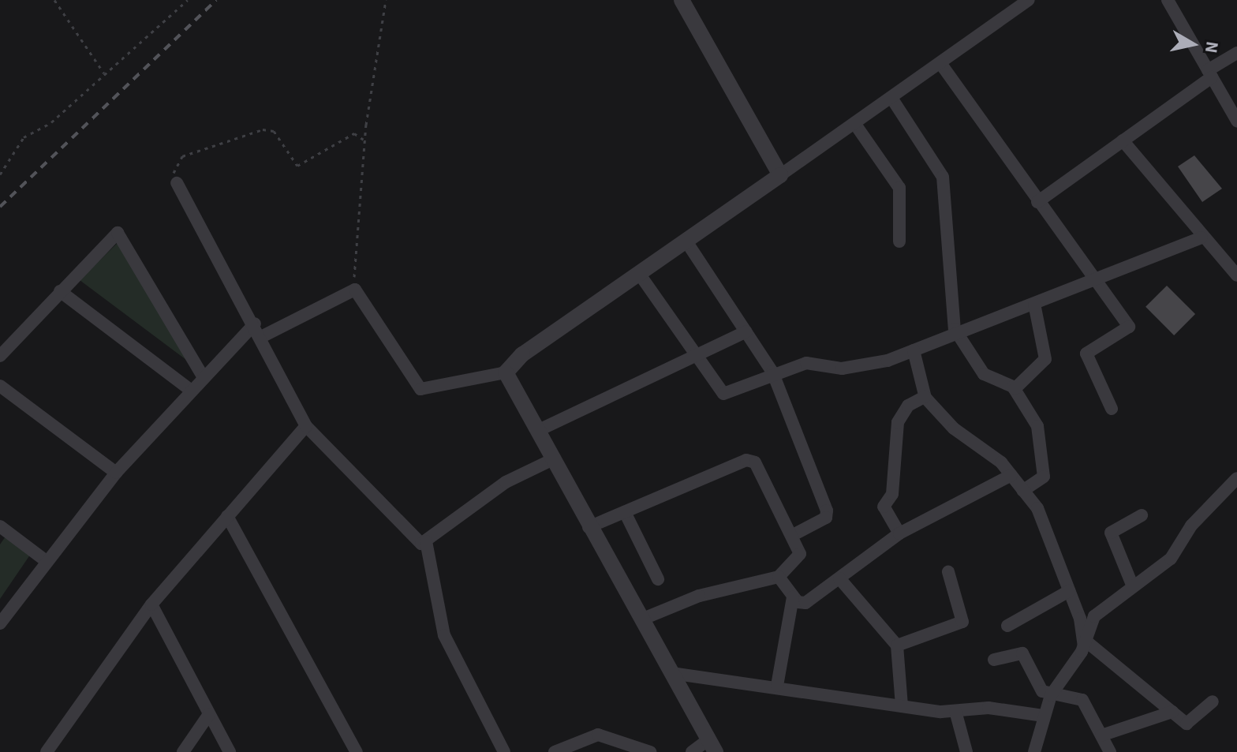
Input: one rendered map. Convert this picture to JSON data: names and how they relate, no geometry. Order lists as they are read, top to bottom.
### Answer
{
  "north": "right"
}
